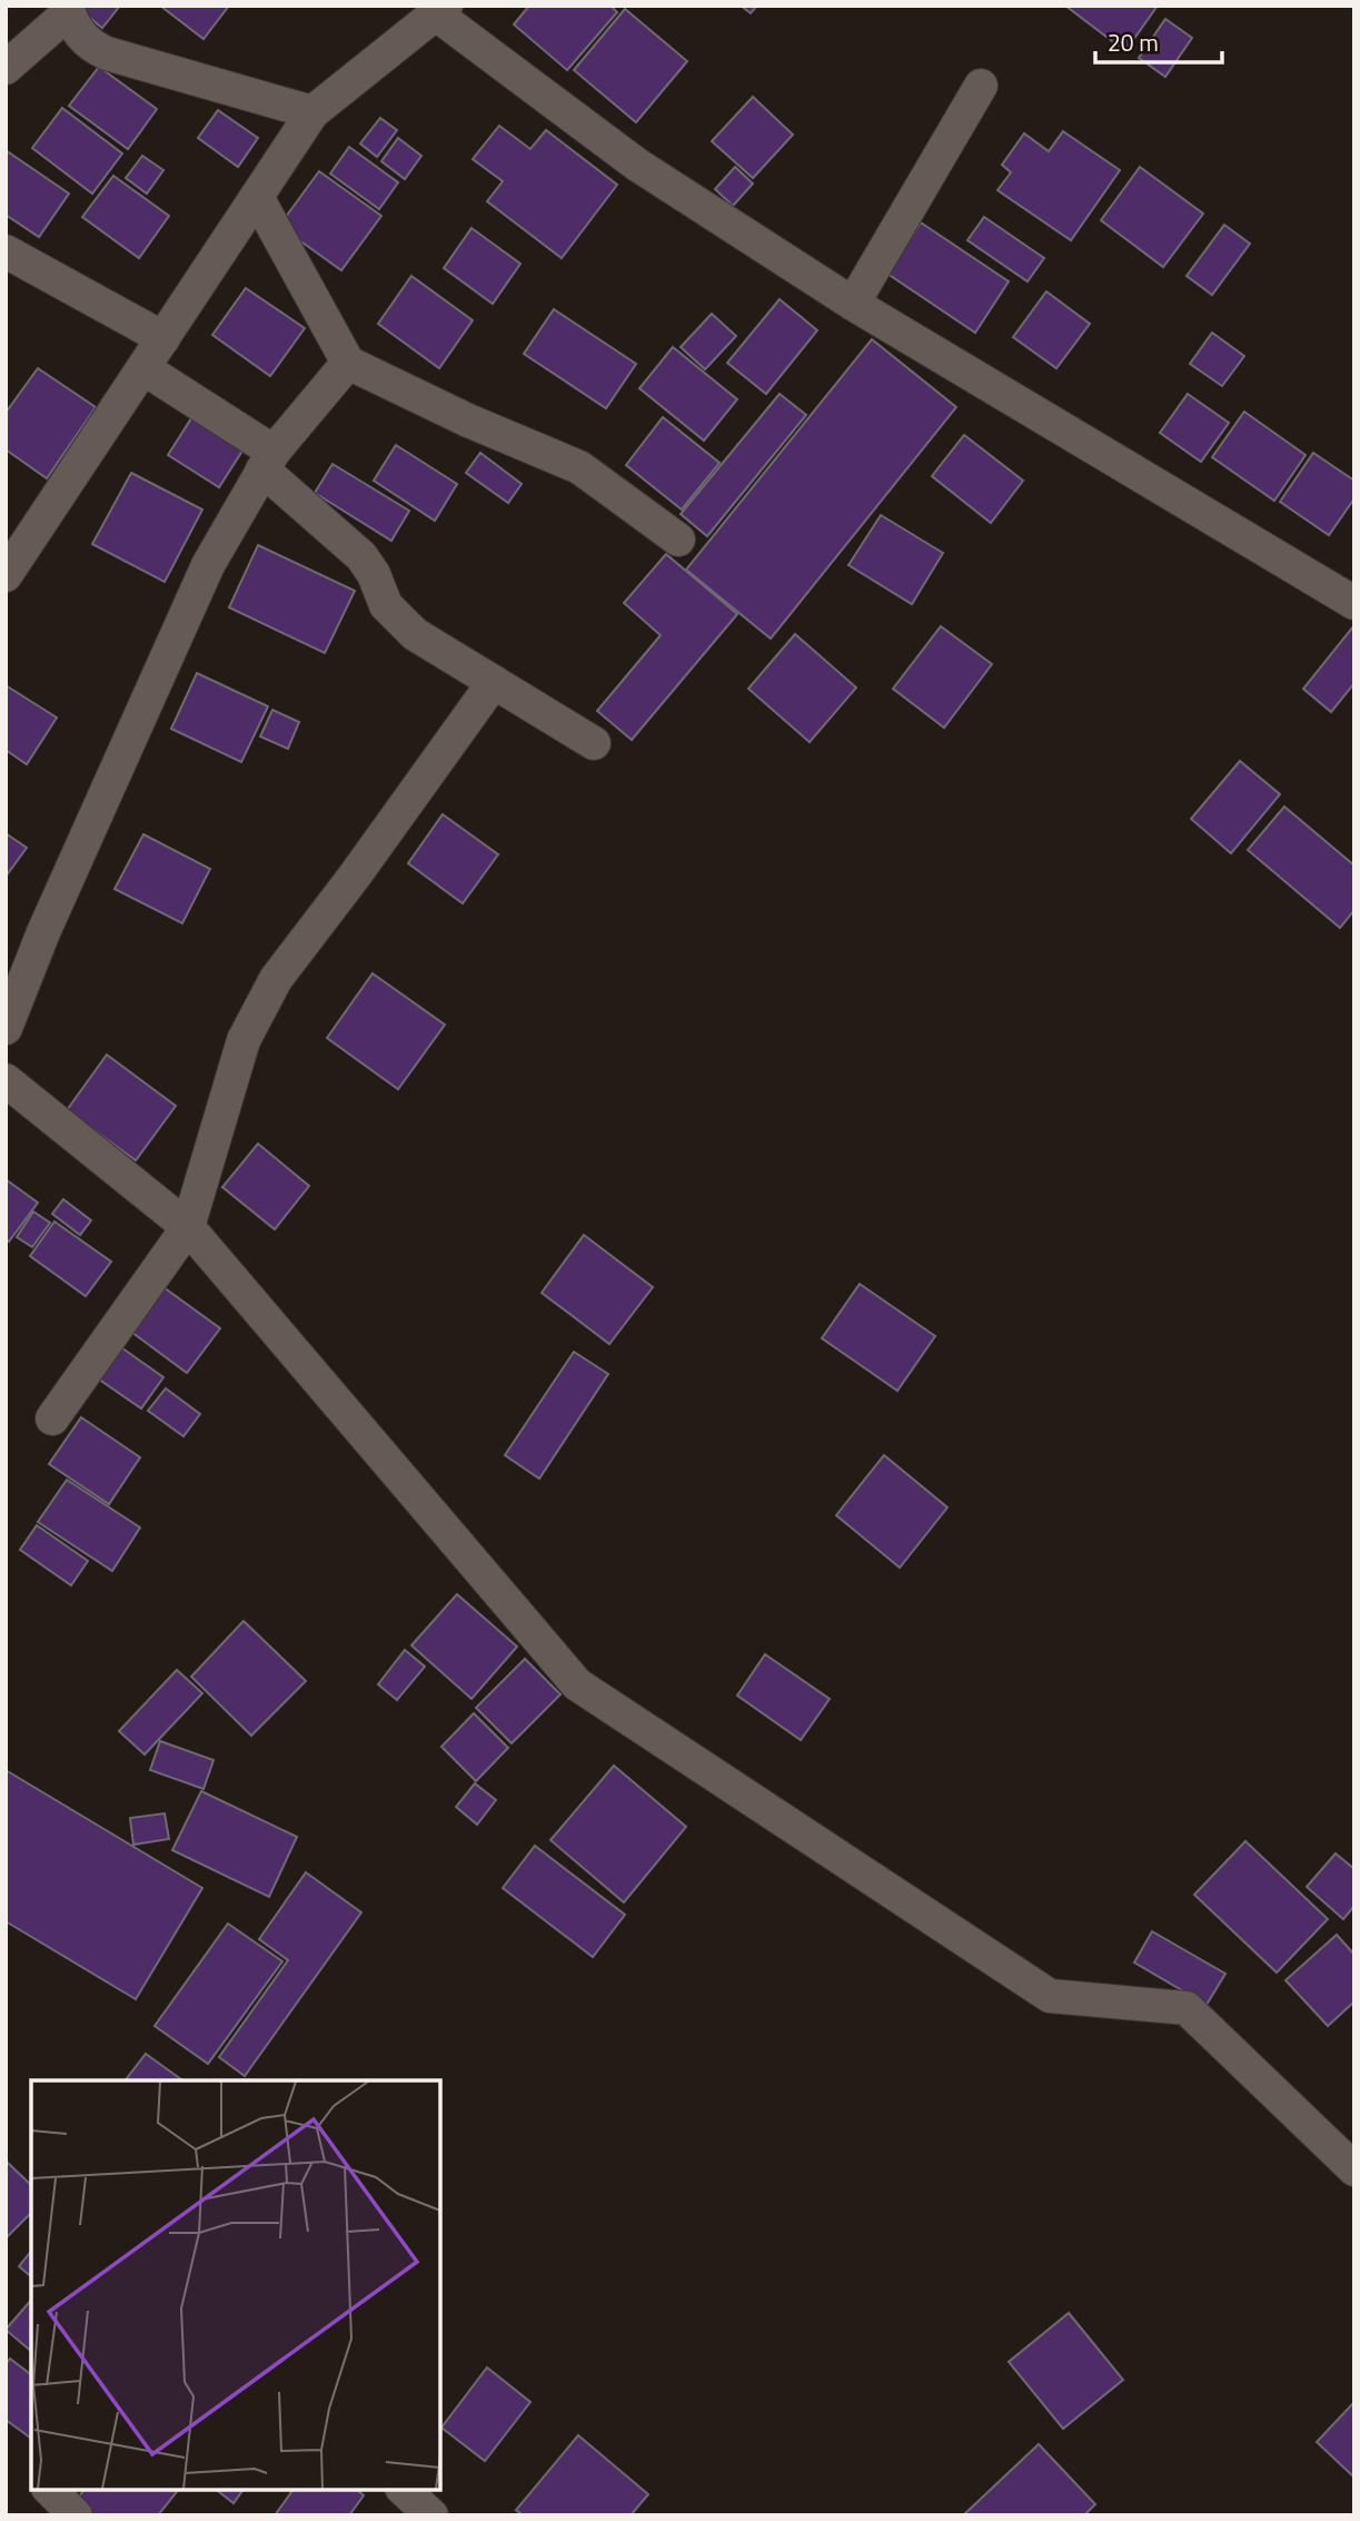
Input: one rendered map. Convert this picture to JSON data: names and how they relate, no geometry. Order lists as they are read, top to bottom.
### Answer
{
  "scale_bar": "20 m"
}
